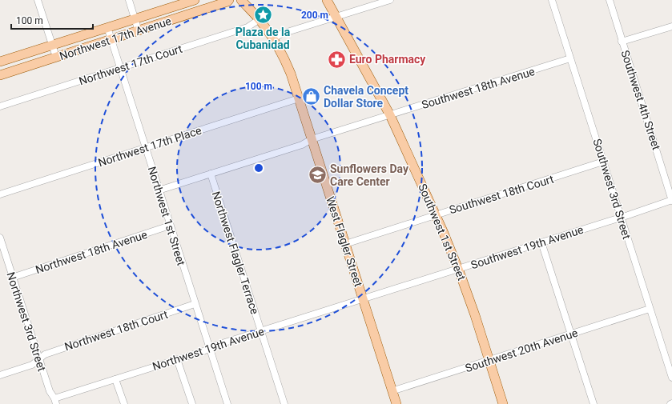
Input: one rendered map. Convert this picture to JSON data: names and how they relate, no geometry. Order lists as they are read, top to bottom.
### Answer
{
  "streets": {
    "main road": ["Northwest 17th Avenue", "Southwest 1st Street", "West Flagler Street"],
    "street": [
      "Northwest 17th Court",
      "Southwest 18th Avenue",
      "Southwest 4th Street",
      "Northwest 17th Place",
      "Southwest 3rd Street",
      "Southwest 18th Court",
      "Northwest 1st Street",
      "Southwest 19th Avenue",
      "Northwest 18th Avenue",
      "Northwest Flagler Terrace",
      "Northwest 3rd Street",
      "Northwest 18th Court",
      "Northwest 19th Avenue",
      "Southwest 20th Avenue"
    ]
  },
  "crossings": [
    ["Northwest 17th Avenue", "Northwest 1st Street"],
    ["Northwest 17th Court", "Northwest 1st Street"],
    ["Northwest 17th Court", "West Flagler Street"],
    ["Southwest 18th Avenue", "Southwest 3rd Street"],
    ["Southwest 18th Avenue", "Southwest 1st Street"],
    ["Southwest 18th Avenue", "West Flagler Street"],
    ["Southwest 4th Street", "Southwest 19th Avenue"],
    ["Northwest 17th Place", "Northwest 1st Street"],
    ["Northwest 17th Place", "West Flagler Street"],
    ["Southwest 3rd Street", "Southwest 18th Court"],
    ["Southwest 3rd Street", "Southwest 19th Avenue"],
    ["Southwest 3rd Street", "Southwest 20th Avenue"],
    ["Southwest 18th Court", "Southwest 1st Street"],
    ["Southwest 18th Court", "West Flagler Street"],
    ["Northwest 1st Street", "Northwest 18th Avenue"],
    ["Northwest 1st Street", "Northwest 18th Court"],
    ["Northwest 1st Street", "Northwest 19th Avenue"],
    ["Southwest 1st Street", "Southwest 19th Avenue"],
    ["Southwest 1st Street", "Southwest 20th Avenue"],
    ["West Flagler Street", "Southwest 19th Avenue"],
    ["West Flagler Street", "Northwest 19th Avenue"],
    ["West Flagler Street", "Southwest 20th Avenue"],
    ["Southwest 19th Avenue", "Northwest 19th Avenue"],
    ["Northwest 18th Avenue", "Northwest 3rd Street"],
    ["Northwest Flagler Terrace", "Northwest 19th Avenue"],
    ["Northwest 3rd Street", "Northwest 18th Court"],
    ["Northwest 3rd Street", "Northwest 19th Avenue"]
  ],
  "places": {
    "place": ["Plaza de la Cubanidad"],
    "pharmacy": ["Euro Pharmacy"],
    "shop": ["Chavela Concept Dollar Store"],
    "school or university": ["Sunflowers Day Care Center"]
  },
  "scale_bar": "100 m",
  "rings": ["200 m", "100 m"]
}
